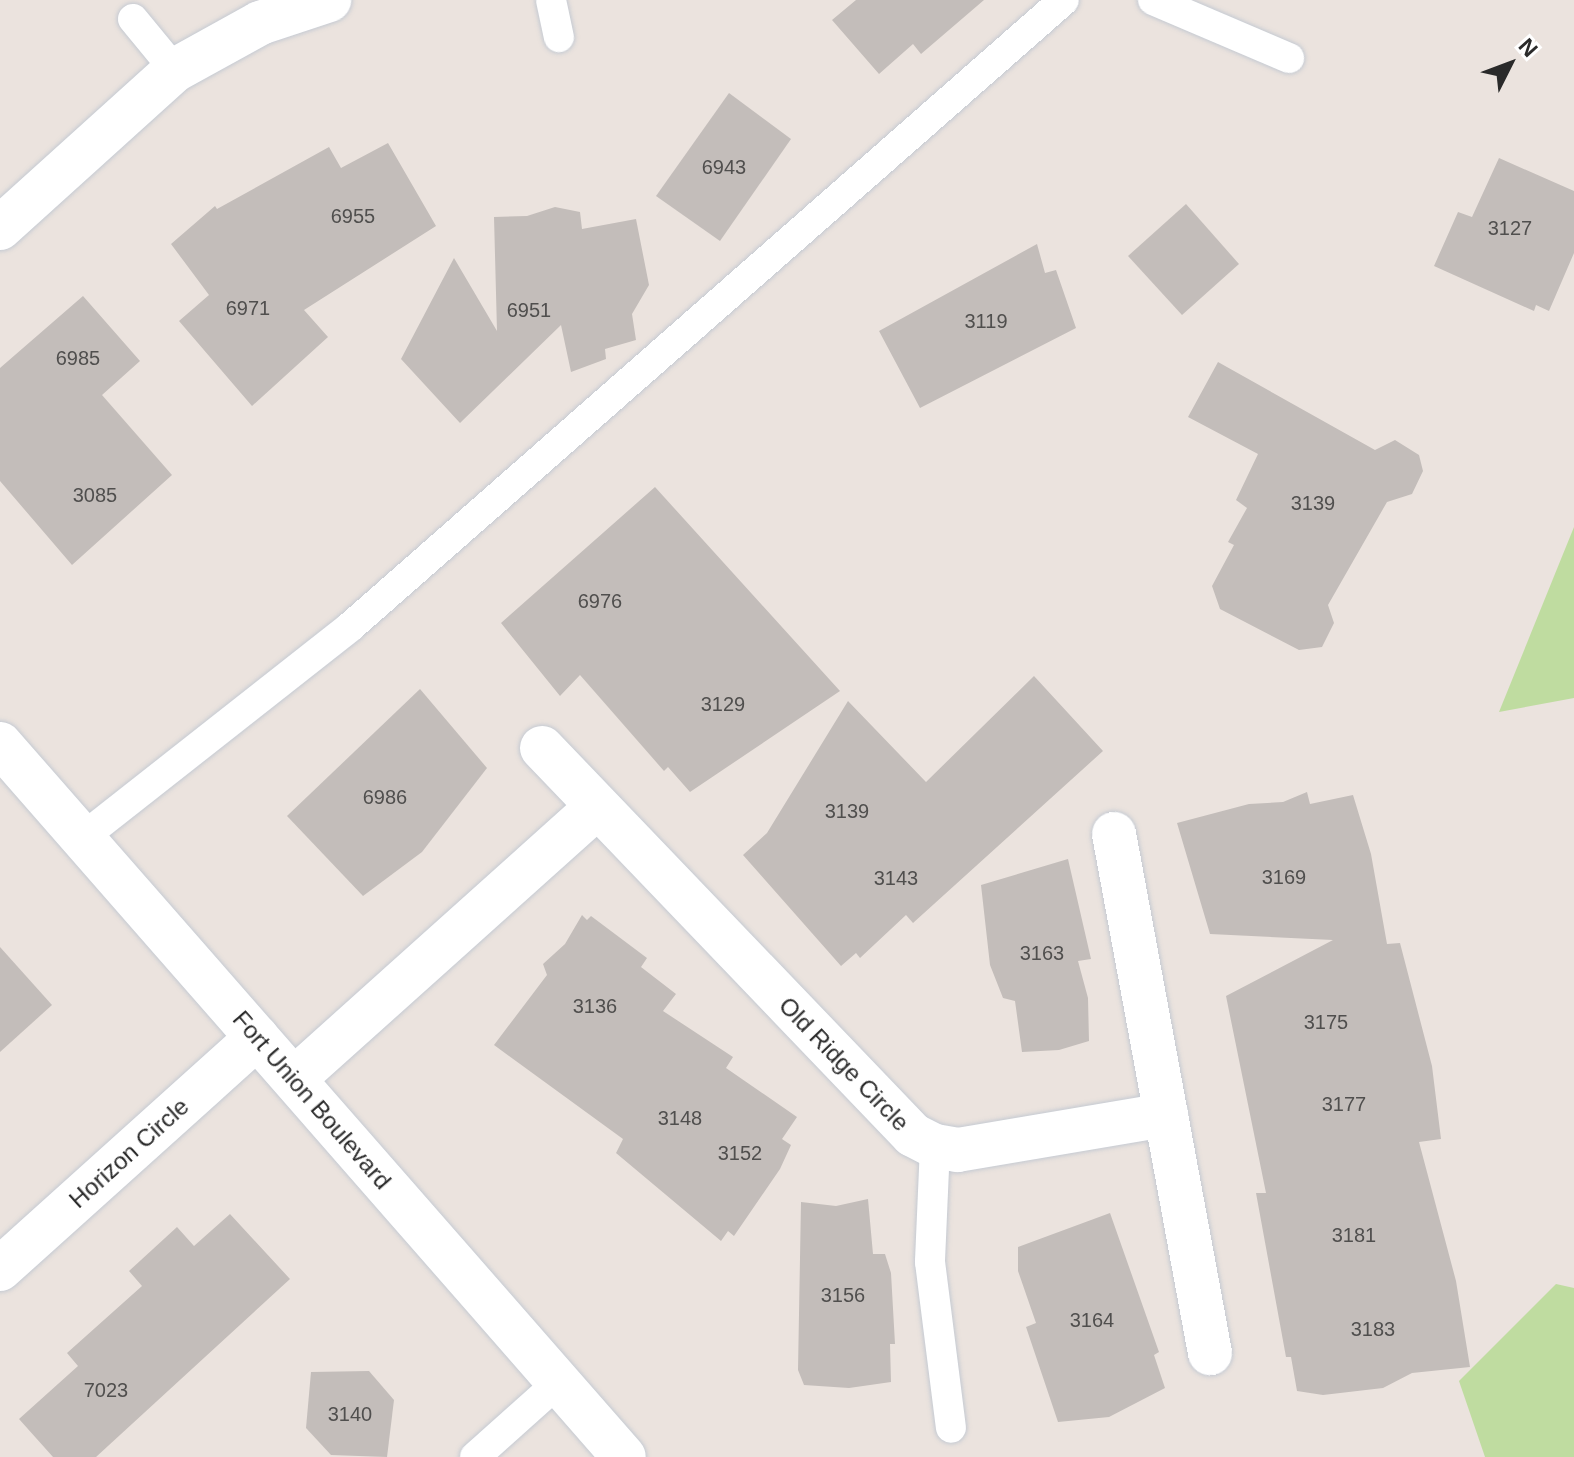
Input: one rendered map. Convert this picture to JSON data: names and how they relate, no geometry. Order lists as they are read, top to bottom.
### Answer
{
  "streets": {
    "street": ["Old Ridge Circle", "Fort Union Boulevard", "Horizon Circle"]
  },
  "crossings": [
    ["Fort Union Boulevard", "Horizon Circle"]
  ],
  "house_numbers": [
    "6943",
    "6955",
    "3127",
    "6971",
    "6951",
    "3119",
    "6985",
    "3085",
    "3139",
    "6976",
    "3129",
    "6986",
    "3139",
    "3169",
    "3143",
    "3163",
    "3136",
    "3175",
    "3177",
    "3148",
    "3152",
    "3181",
    "3156",
    "3164",
    "3183",
    "7023",
    "3140"
  ],
  "north": "top right"
}
